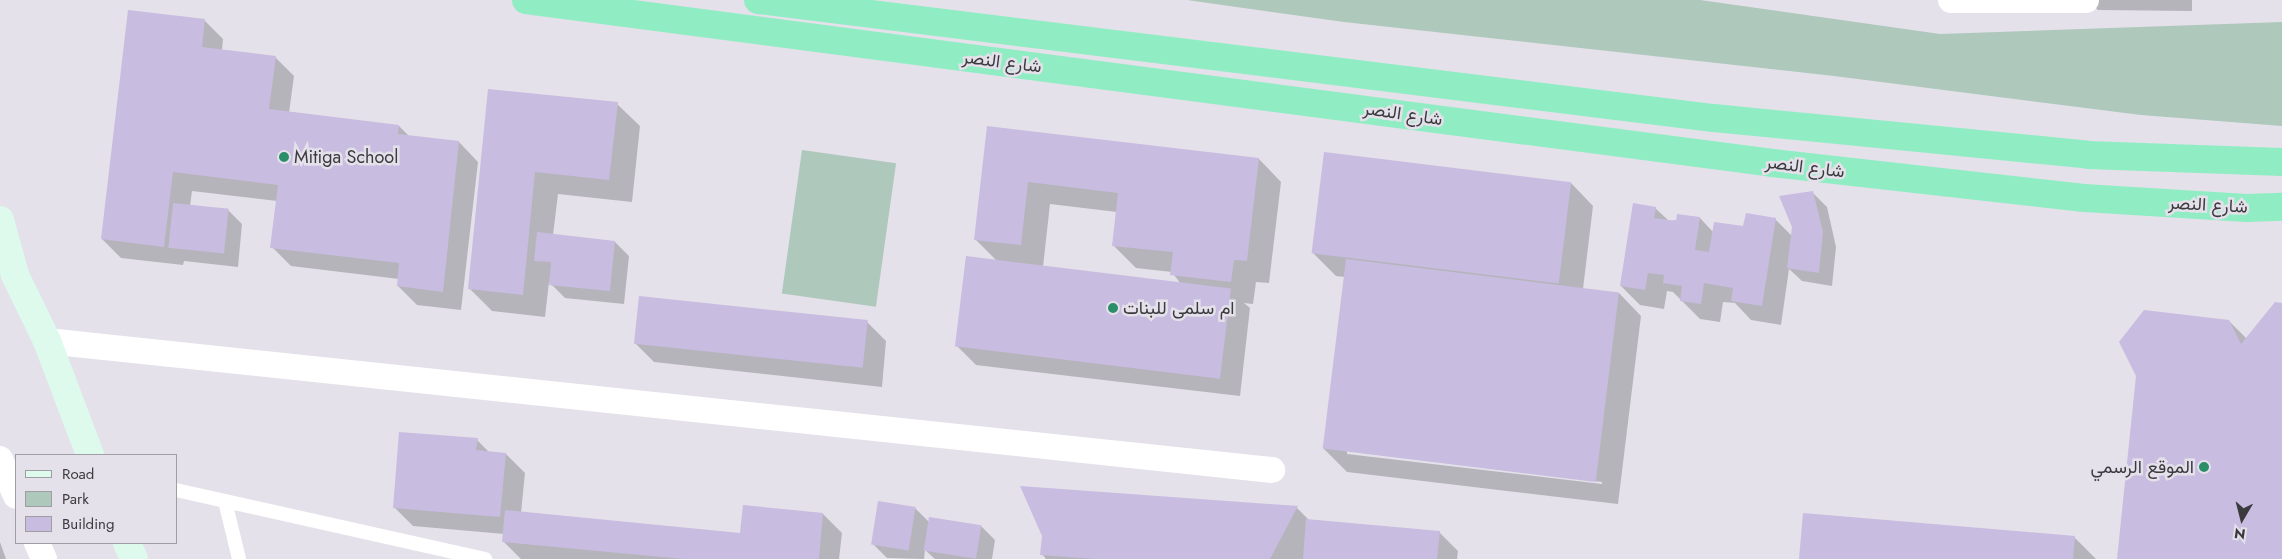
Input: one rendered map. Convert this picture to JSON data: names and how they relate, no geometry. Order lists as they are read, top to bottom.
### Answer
{
  "streets": {
    "highway": ["شارع النصر"]
  },
  "places": ["Mitiga School", "ام سلمى للبنات", "الموقع الرسمي"],
  "legend": ["Road", "Park", "Building"],
  "north": "bottom"
}
